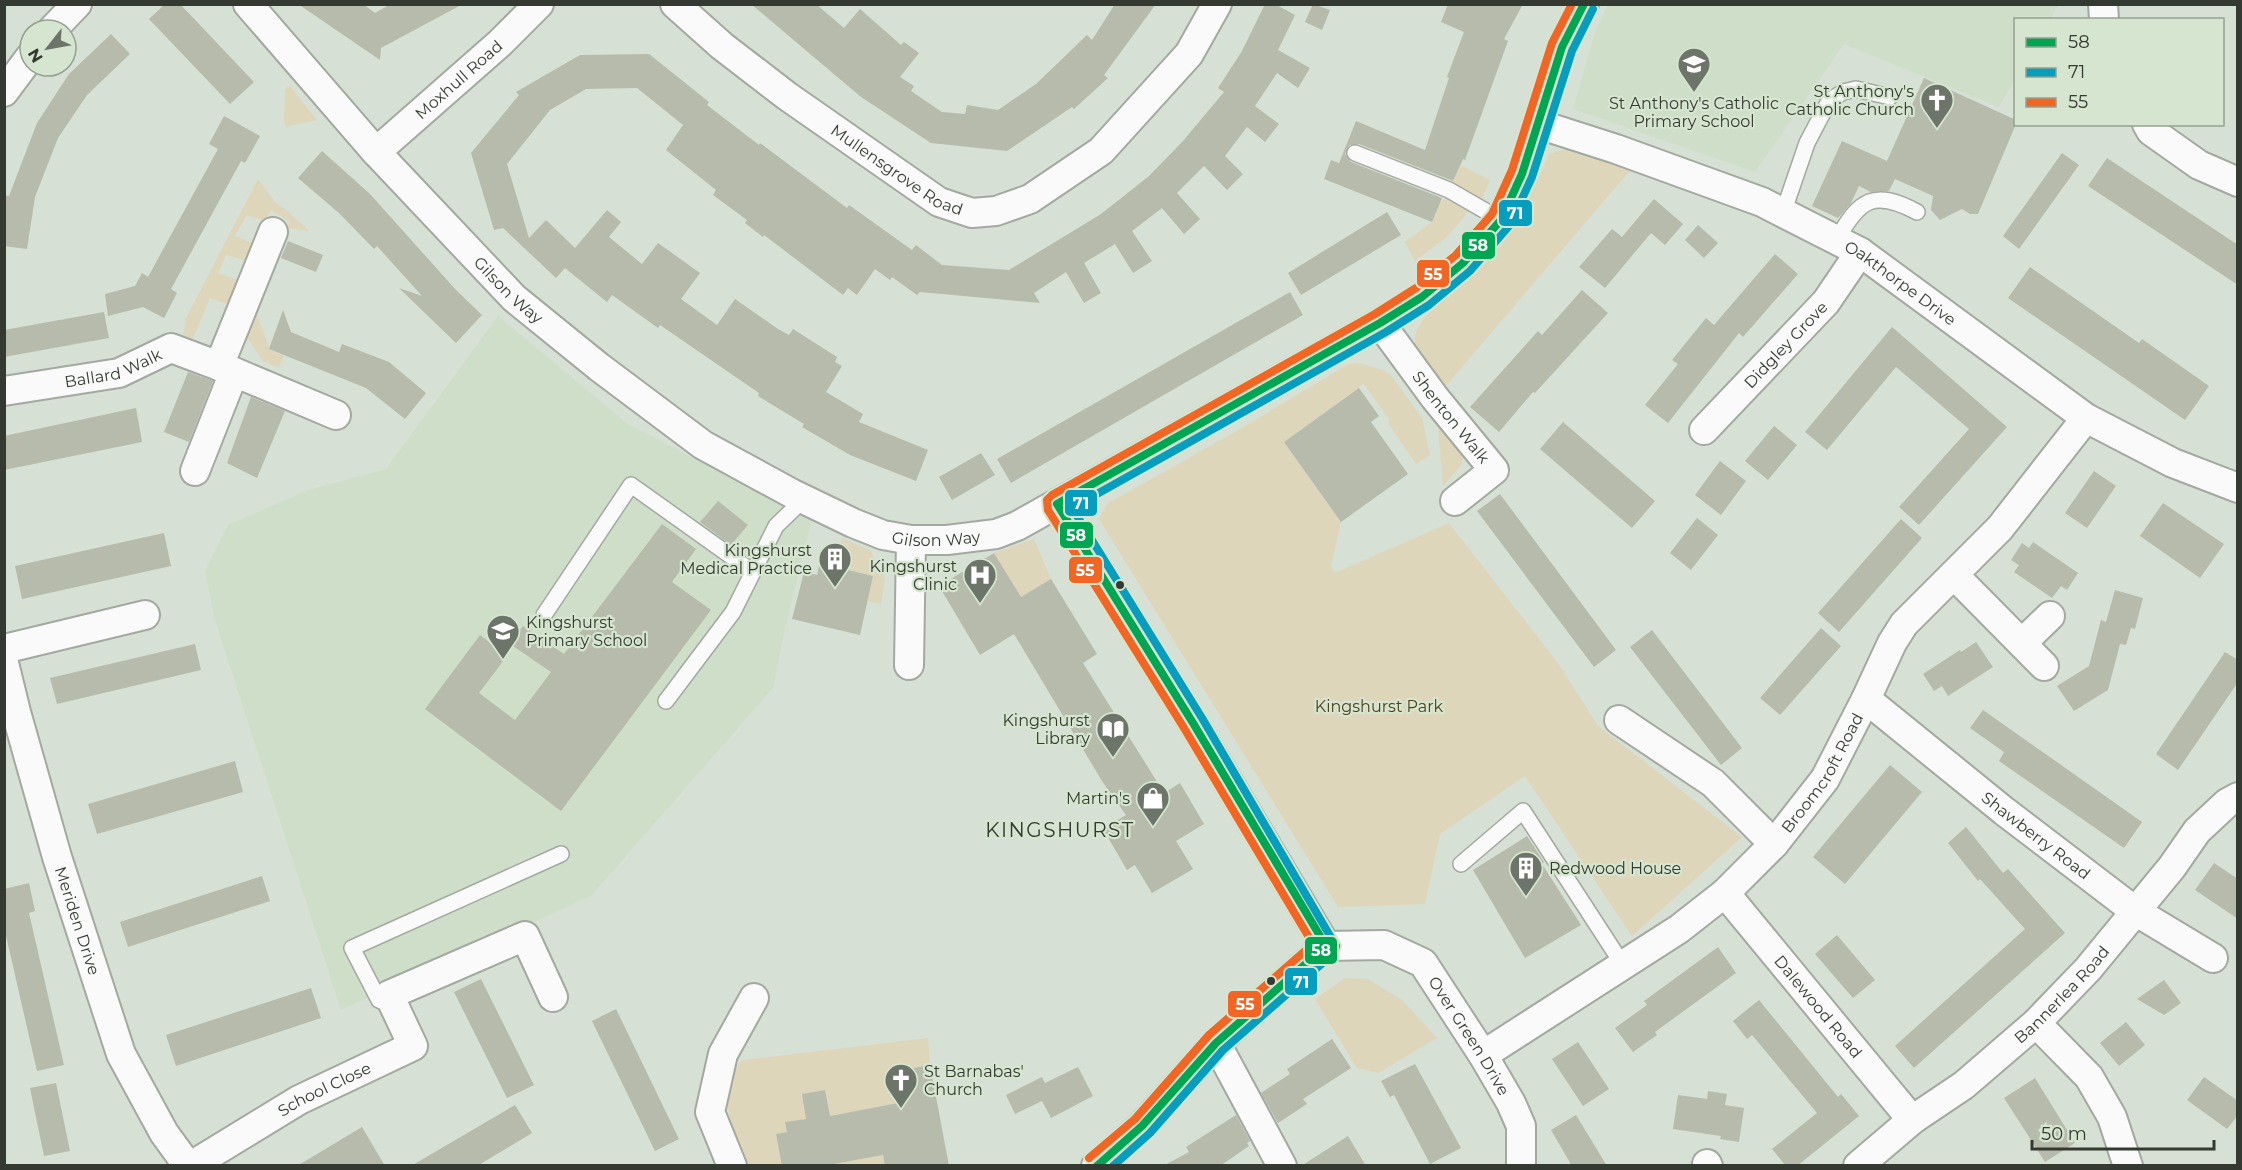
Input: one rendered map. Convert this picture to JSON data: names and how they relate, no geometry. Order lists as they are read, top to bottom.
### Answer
{
  "streets": {
    "street": [
      "Moxhull Road",
      "Mullensgrove Road",
      "Oakthorpe Drive",
      "Gilson Way",
      "Didgley Grove",
      "Ballard Walk",
      "Shenton Walk",
      "Broomcroft Road",
      "Shawberry Road",
      "Meriden Drive",
      "Bannerlea Road",
      "Dalewood Road",
      "Over Green Drive",
      "School Close"
    ]
  },
  "crossings": [
    ["Moxhull Road", "Gilson Way"],
    ["Oakthorpe Drive", "Gilson Way"],
    ["Oakthorpe Drive", "Didgley Grove"],
    ["Oakthorpe Drive", "Broomcroft Road"],
    ["Gilson Way", "Shenton Walk"],
    ["Broomcroft Road", "Shawberry Road"],
    ["Broomcroft Road", "Dalewood Road"],
    ["Broomcroft Road", "Over Green Drive"],
    ["Shawberry Road", "Bannerlea Road"],
    ["Meriden Drive", "School Close"],
    ["Bannerlea Road", "Dalewood Road"]
  ],
  "districts": ["KINGSHURST"],
  "parks": ["Kingshurst Park"],
  "places": {
    "school or university": ["St Anthony's Catholic Primary School", "Kingshurst Primary School"],
    "church": ["St Anthony's Catholic Church", "St Barnabas' Church"],
    "building": ["Kingshurst Medical Practice", "Redwood House"],
    "hospital": ["Kingshurst Clinic"],
    "library": ["Kingshurst Library"],
    "shop": ["Martin's"]
  },
  "lines": ["transit line 58", "transit line 55", "transit line 71"],
  "legend": ["58", "71", "55"],
  "scale_bar": "50 m",
  "north": "bottom left"
}
